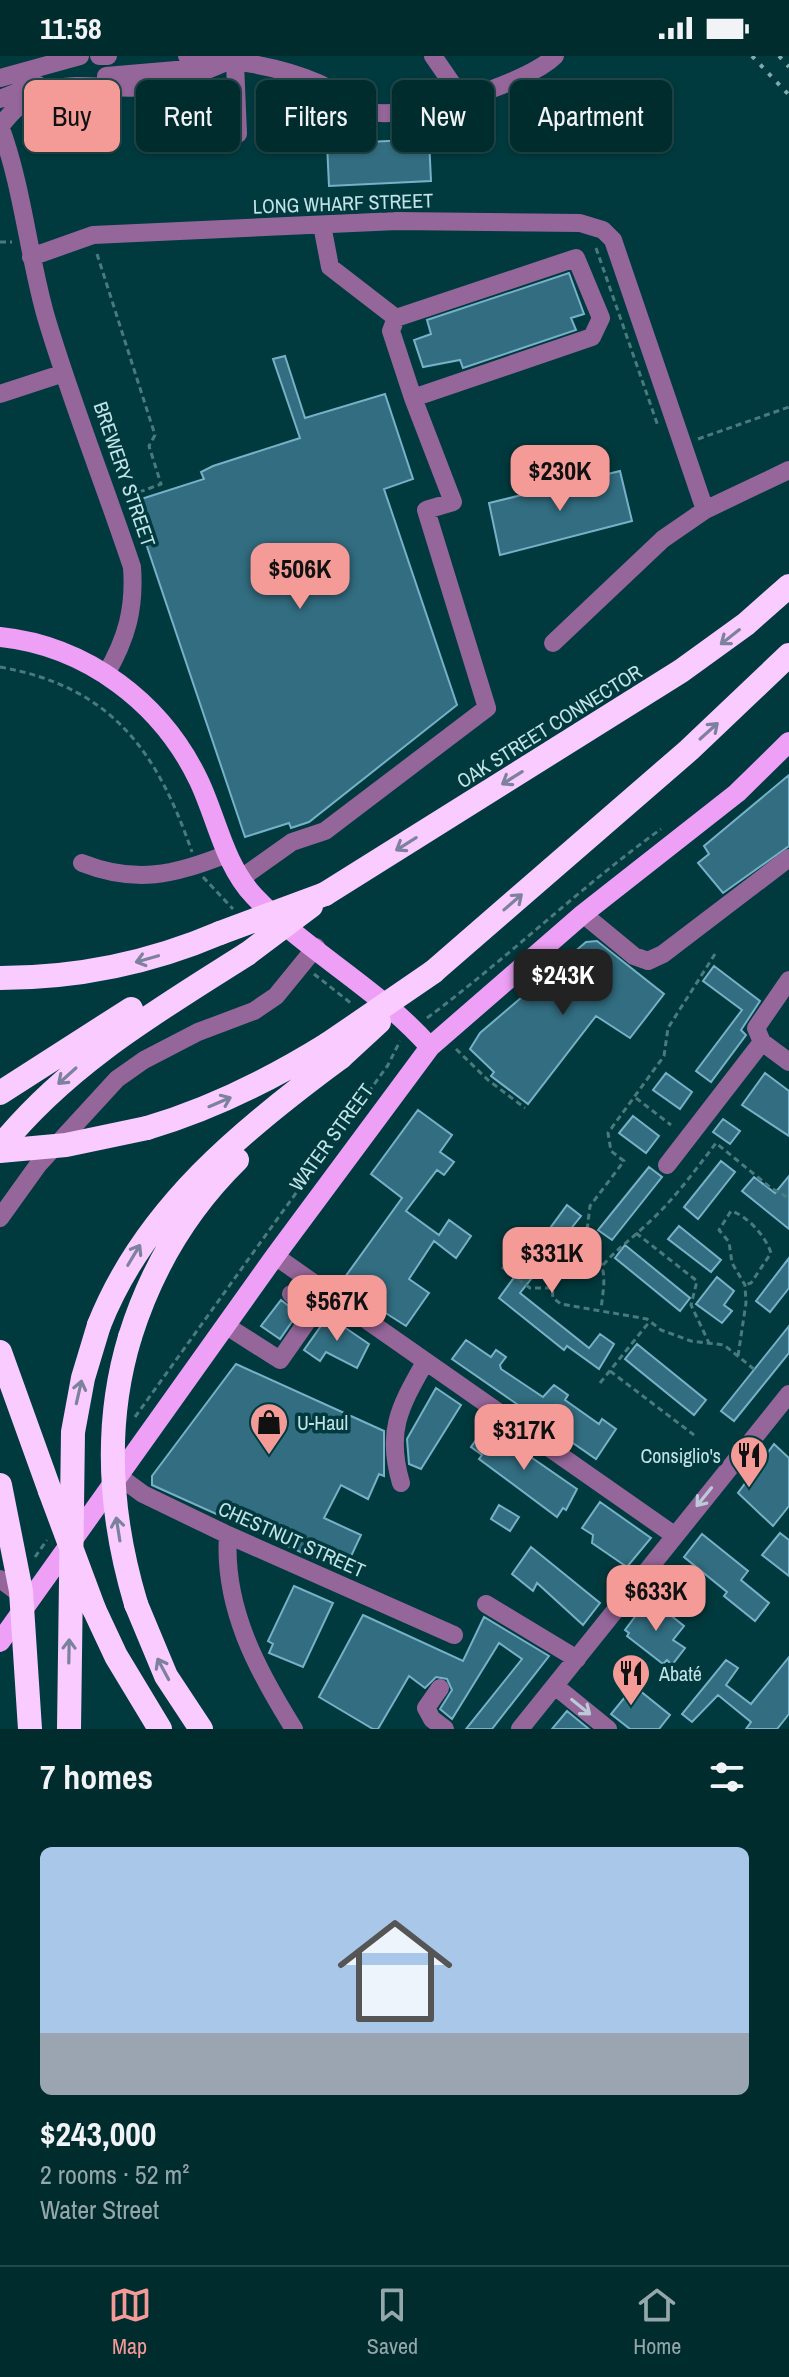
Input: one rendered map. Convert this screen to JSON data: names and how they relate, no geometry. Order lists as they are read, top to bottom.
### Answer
{
  "streets": {
    "highway": ["OAK STREET CONNECTOR"],
    "main road": ["WATER STREET"],
    "street": ["LONG WHARF STREET", "BREWERY STREET", "CHESTNUT STREET"]
  },
  "crossings": [
    ["LONG WHARF STREET", "BREWERY STREET"],
    ["WATER STREET", "CHESTNUT STREET"]
  ],
  "places": {
    "shop": ["U-Haul"],
    "restaurant": ["Consiglio's", "Abaté"]
  },
  "page": {
    "status": "11:58",
    "chip": [
      "Buy",
      "Rent",
      "Filters",
      "New",
      "Apartment"
    ],
    "price": [
      "$230K",
      "$506K",
      "$243K",
      "$331K",
      "$567K",
      "$317K",
      "$633K"
    ],
    "heading": "7 homes",
    "list": [
      {
        "name": "$243,000",
        "note": "2 rooms · 52 m² · Water Street"
      }
    ],
    "tabs": ["Map", "Saved", "Home"]
  }
}
